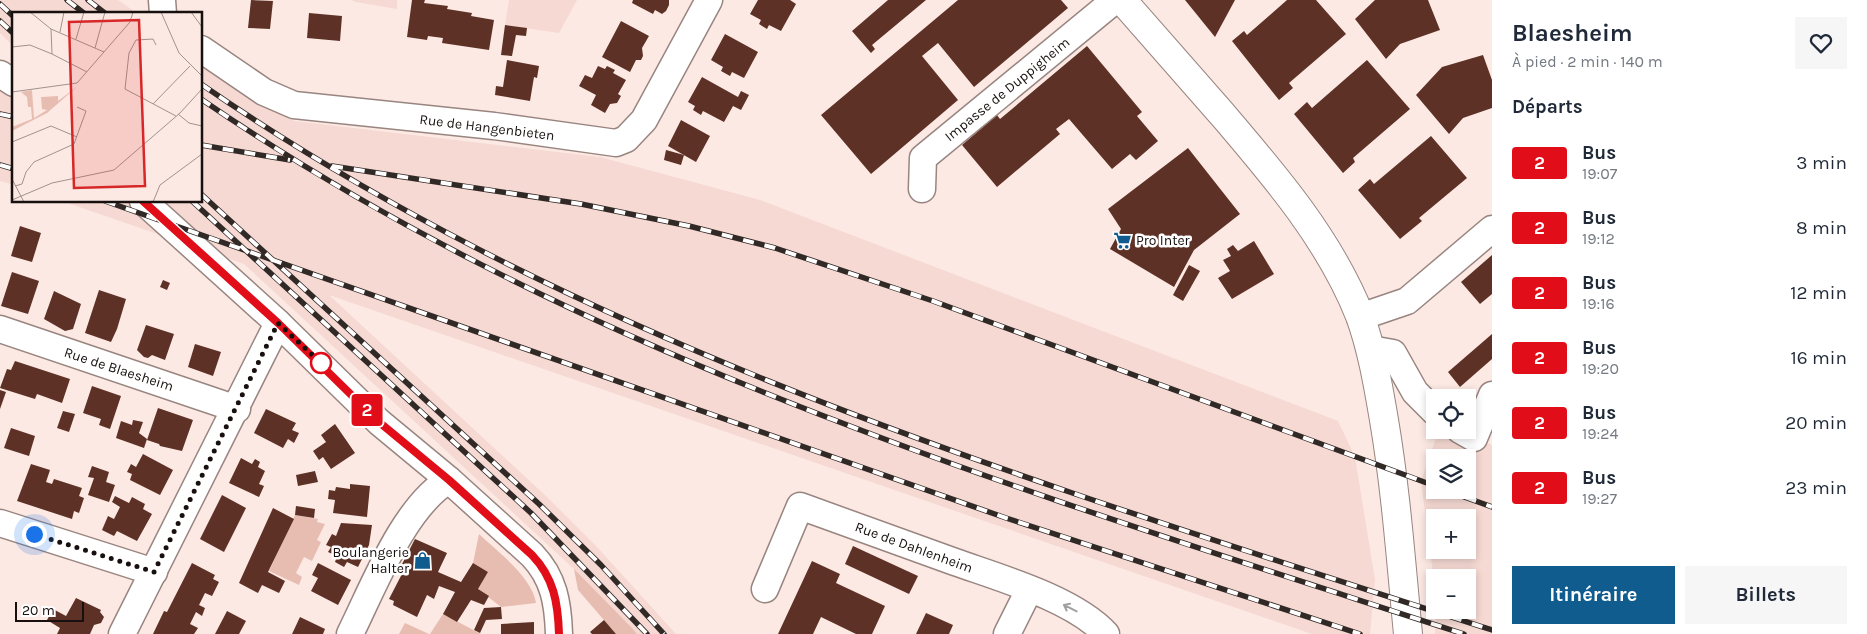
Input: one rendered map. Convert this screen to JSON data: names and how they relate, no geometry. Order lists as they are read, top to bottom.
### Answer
{
  "streets": {
    "street": [
      "Impasse de Duppigheim",
      "Rue de Hangenbieten",
      "Rue de Blaesheim",
      "Rue de Dahlenheim"
    ]
  },
  "places": {
    "supermarket": ["Pro Inter"],
    "shop": ["Boulangerie Halter"]
  },
  "lines": ["bus line 2"],
  "scale_bar": "20 m",
  "page": {
    "on_map": "2",
    "heading": [
      ["Blaesheim", "À pied · 2 min · 140 m"],
      "Départs"
    ],
    "list": [
      {
        "mark": "2",
        "name": "Bus",
        "note": "19:07",
        "value": "3 min"
      },
      {
        "mark": "2",
        "name": "Bus",
        "note": "19:12",
        "value": "8 min"
      },
      {
        "mark": "2",
        "name": "Bus",
        "note": "19:16",
        "value": "12 min"
      },
      {
        "mark": "2",
        "name": "Bus",
        "note": "19:20",
        "value": "16 min"
      },
      {
        "mark": "2",
        "name": "Bus",
        "note": "19:24",
        "value": "20 min"
      },
      {
        "mark": "2",
        "name": "Bus",
        "note": "19:27",
        "value": "23 min"
      }
    ],
    "map_buttons": ["+", "−"],
    "buttons": ["Itinéraire", "Billets"],
    "scale": "20 m"
  }
}
